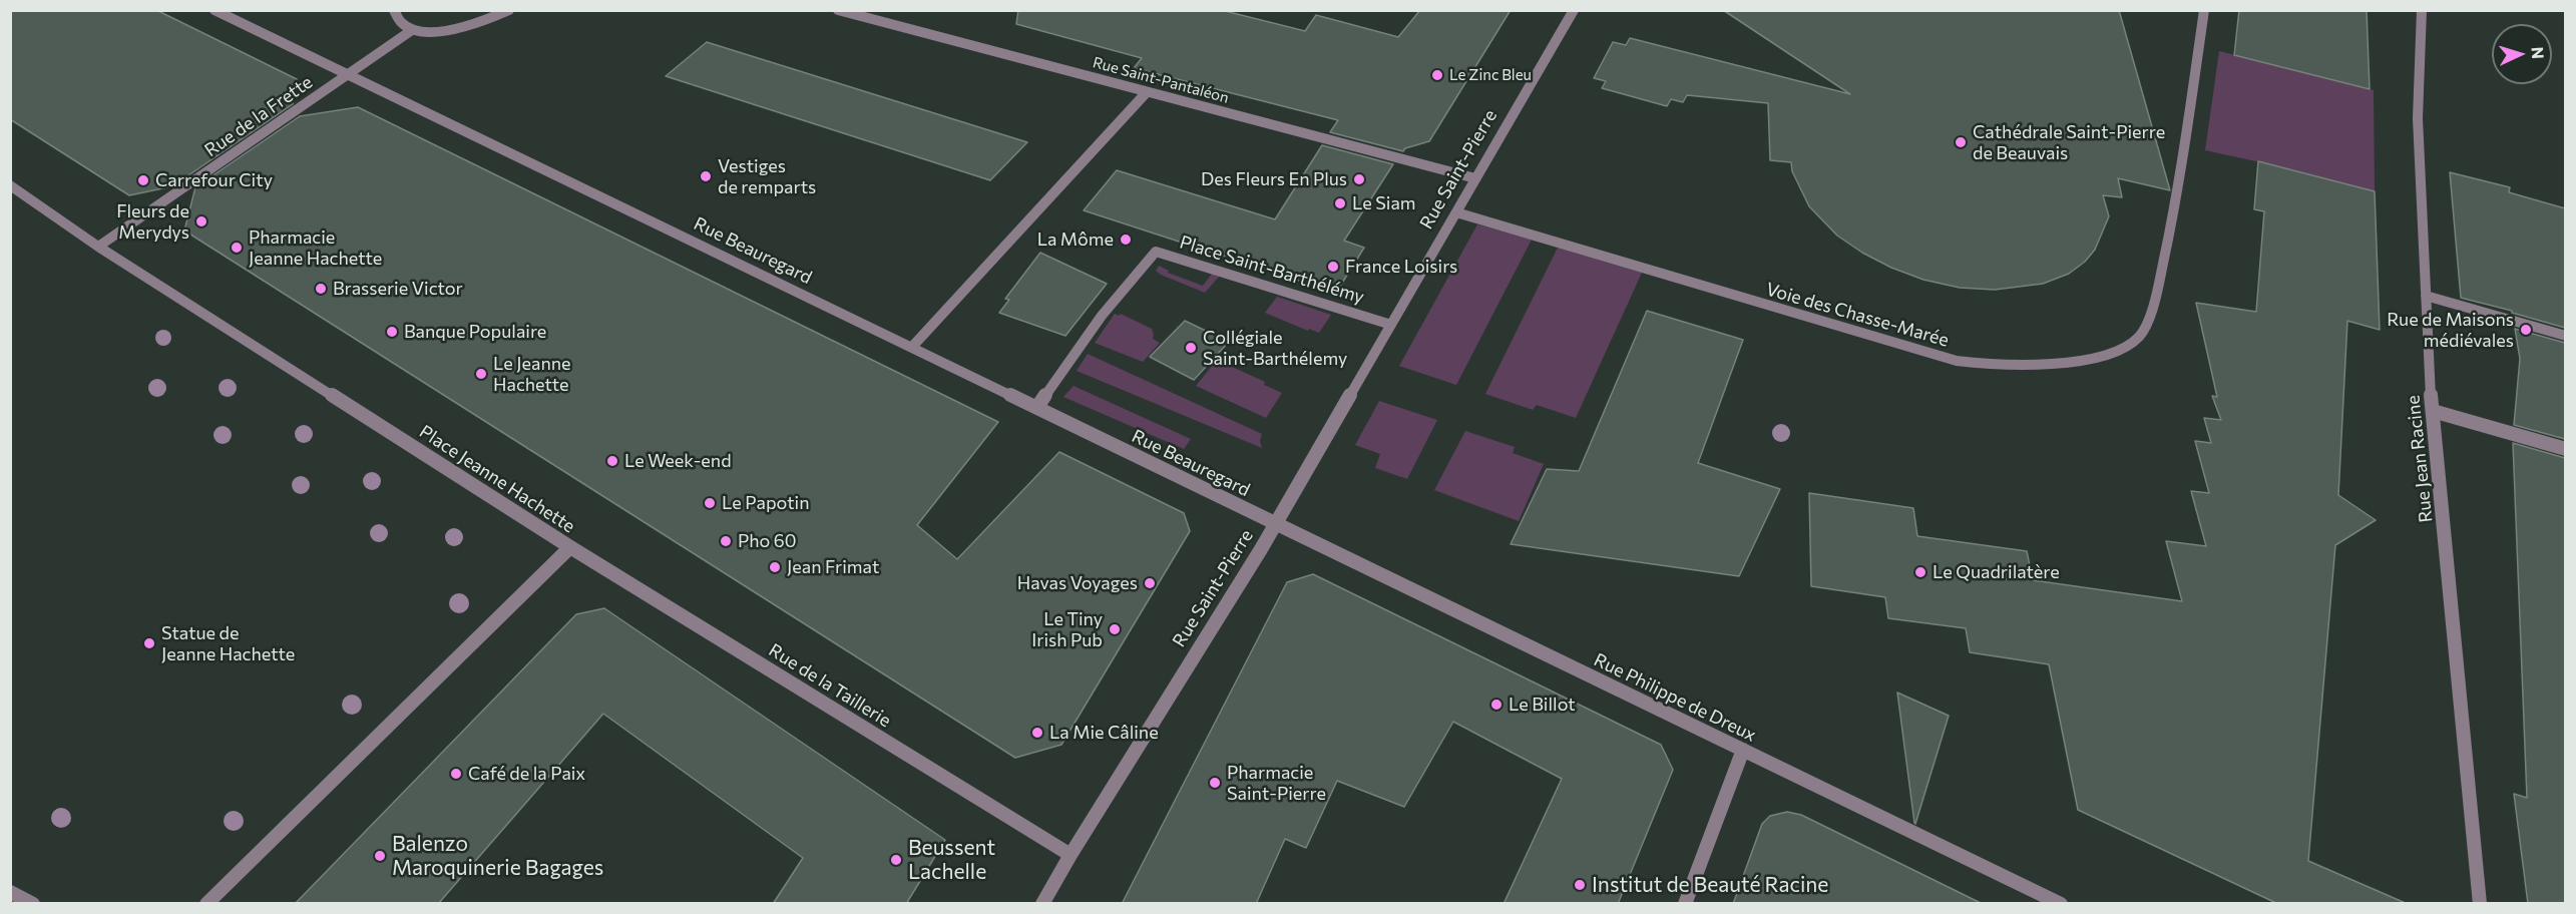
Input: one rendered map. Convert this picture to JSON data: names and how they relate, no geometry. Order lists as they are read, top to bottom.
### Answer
{
  "streets": {
    "street": [
      "Rue Saint-Pantaléon",
      "Rue de la Frette",
      "Rue Saint-Pierre",
      "Rue Beauregard",
      "Place Saint-Barthélémy",
      "Voie des Chasse-Marée",
      "Rue Jean Racine",
      "Place Jeanne Hachette",
      "Rue de la Taillerie",
      "Rue Philippe de Dreux"
    ]
  },
  "crossings": [
    ["Rue Saint-Pantaléon", "Rue Saint-Pierre"],
    ["Rue de la Frette", "Rue Beauregard"],
    ["Rue de la Frette", "Place Jeanne Hachette"],
    ["Rue Saint-Pierre", "Rue Beauregard"],
    ["Rue Saint-Pierre", "Place Saint-Barthélémy"],
    ["Rue Saint-Pierre", "Voie des Chasse-Marée"],
    ["Rue Saint-Pierre", "Rue de la Taillerie"],
    ["Rue Saint-Pierre", "Rue Philippe de Dreux"],
    ["Rue Beauregard", "Place Saint-Barthélémy"],
    ["Rue Beauregard", "Rue Philippe de Dreux"],
    ["Place Jeanne Hachette", "Rue de la Taillerie"]
  ],
  "places": [
    "Le Zinc Bleu",
    "Cathédrale Saint-Pierre de Beauvais",
    "Vestiges de remparts",
    "Des Fleurs En Plus",
    "Carrefour City",
    "Le Siam",
    "Fleurs de Merydys",
    "La Môme",
    "Pharmacie Jeanne Hachette",
    "France Loisirs",
    "Brasserie Victor",
    "Rue de Maisons médiévales",
    "Banque Populaire",
    "Collégiale Saint-Barthélemy",
    "Le Jeanne Hachette",
    "Le Week-end",
    "Le Papotin",
    "Pho 60",
    "Jean Frimat",
    "Le Quadrilatère",
    "Havas Voyages",
    "Le Tiny Irish Pub",
    "Statue de Jeanne Hachette",
    "Le Billot",
    "La Mie Câline",
    "Café de la Paix",
    "Pharmacie Saint-Pierre",
    "Balenzo Maroquinerie Bagages",
    "Beussent Lachelle",
    "Institut de Beauté Racine"
  ],
  "north": "right"
}
